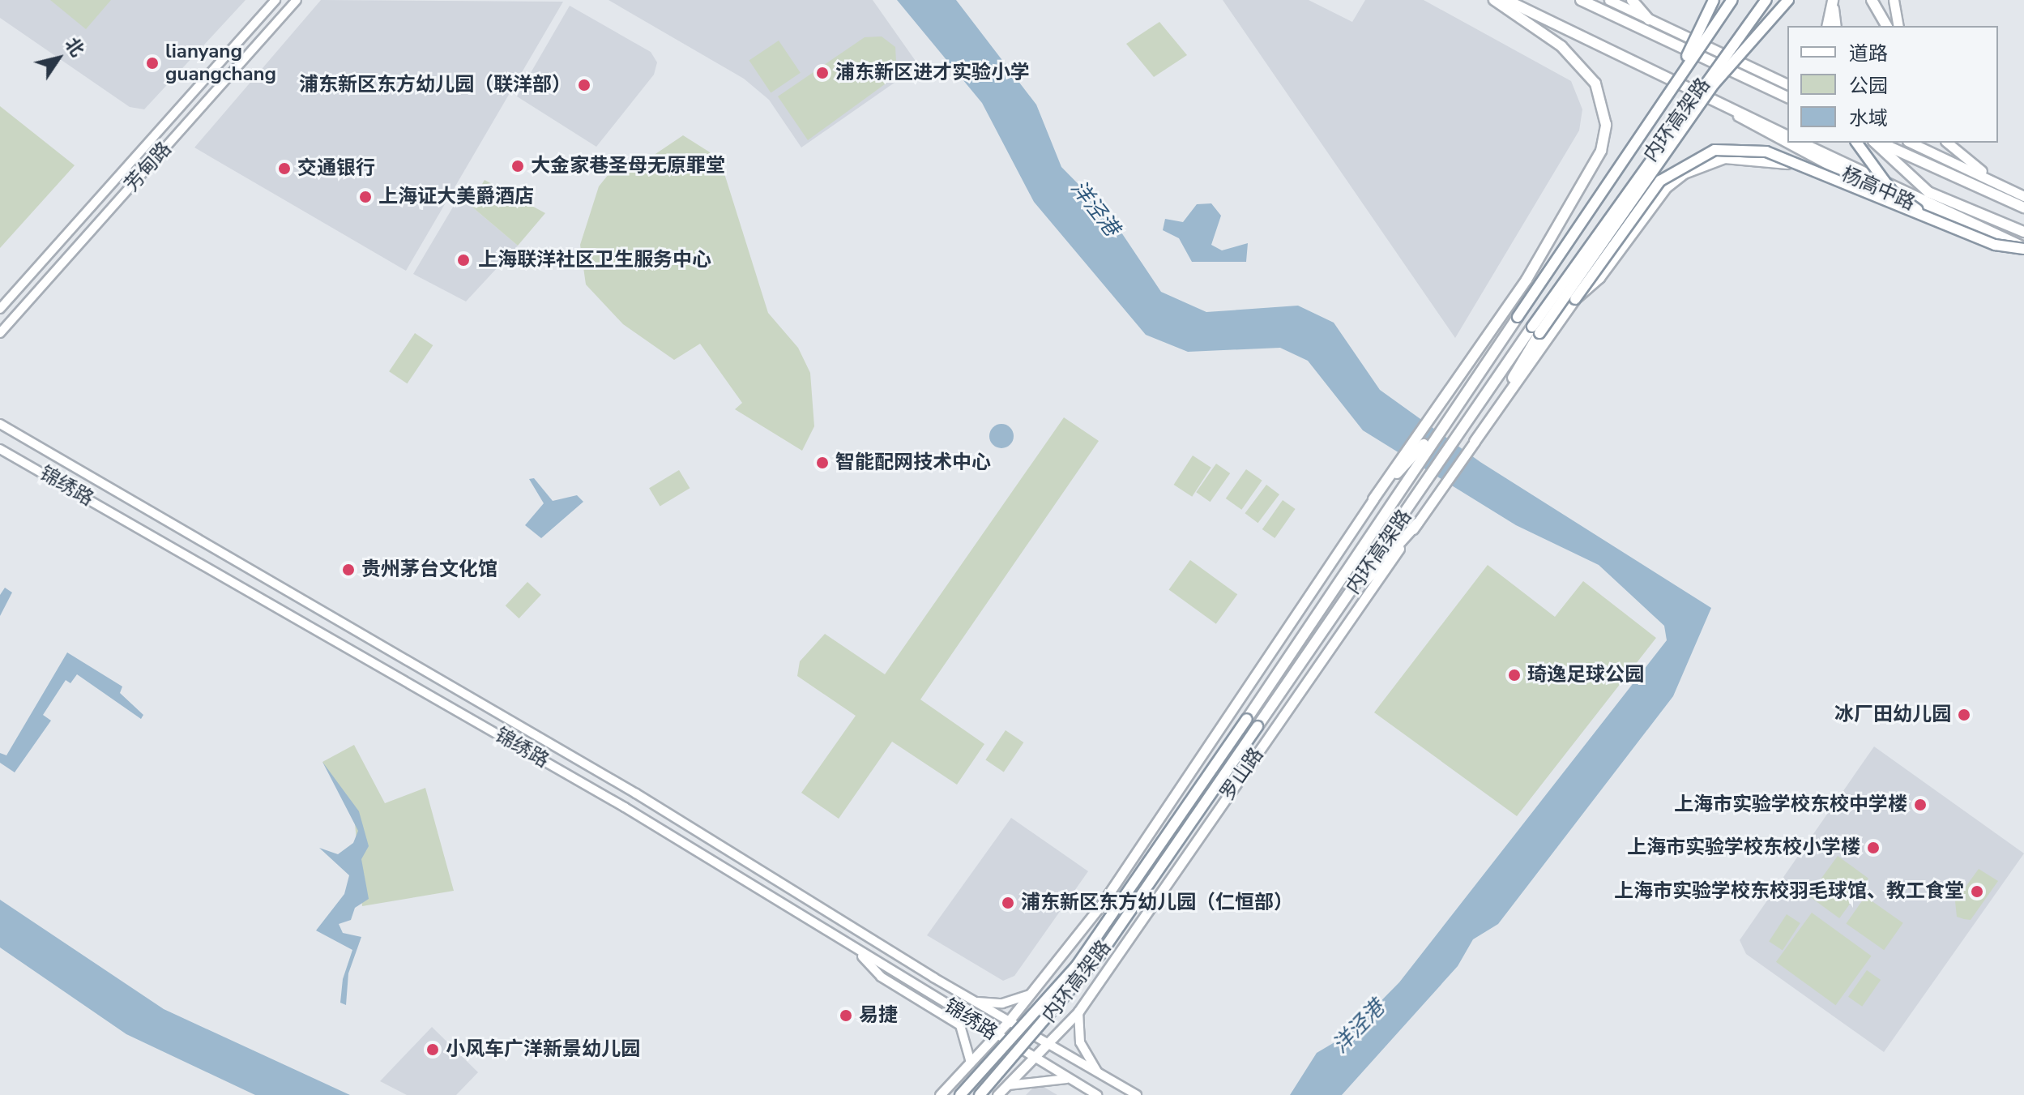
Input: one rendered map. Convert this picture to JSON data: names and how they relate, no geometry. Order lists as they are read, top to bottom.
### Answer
{
  "streets": {
    "highway": ["内环高架路", "杨高中路"],
    "main road": ["芳甸路", "锦绣路", "罗山路"]
  },
  "crossings": [
    ["锦绣路", "罗山路"]
  ],
  "water": ["洋泾港"],
  "places": [
    "lianyang guangchang",
    "浦东新区进才实验小学",
    "浦东新区东方幼儿园（联洋部）",
    "大金家巷圣母无原罪堂",
    "交通银行",
    "上海证大美爵酒店",
    "上海联洋社区卫生服务中心",
    "智能配网技术中心",
    "贵州茅台文化馆",
    "琦逸足球公园",
    "冰厂田幼儿园",
    "上海市实验学校东校中学楼",
    "上海市实验学校东校小学楼",
    "上海市实验学校东校羽毛球馆、教工食堂",
    "浦东新区东方幼儿园（仁恒部）",
    "易捷",
    "小风车广洋新景幼儿园"
  ],
  "legend": ["道路", "公园", "水域"],
  "north": "top right"
}
